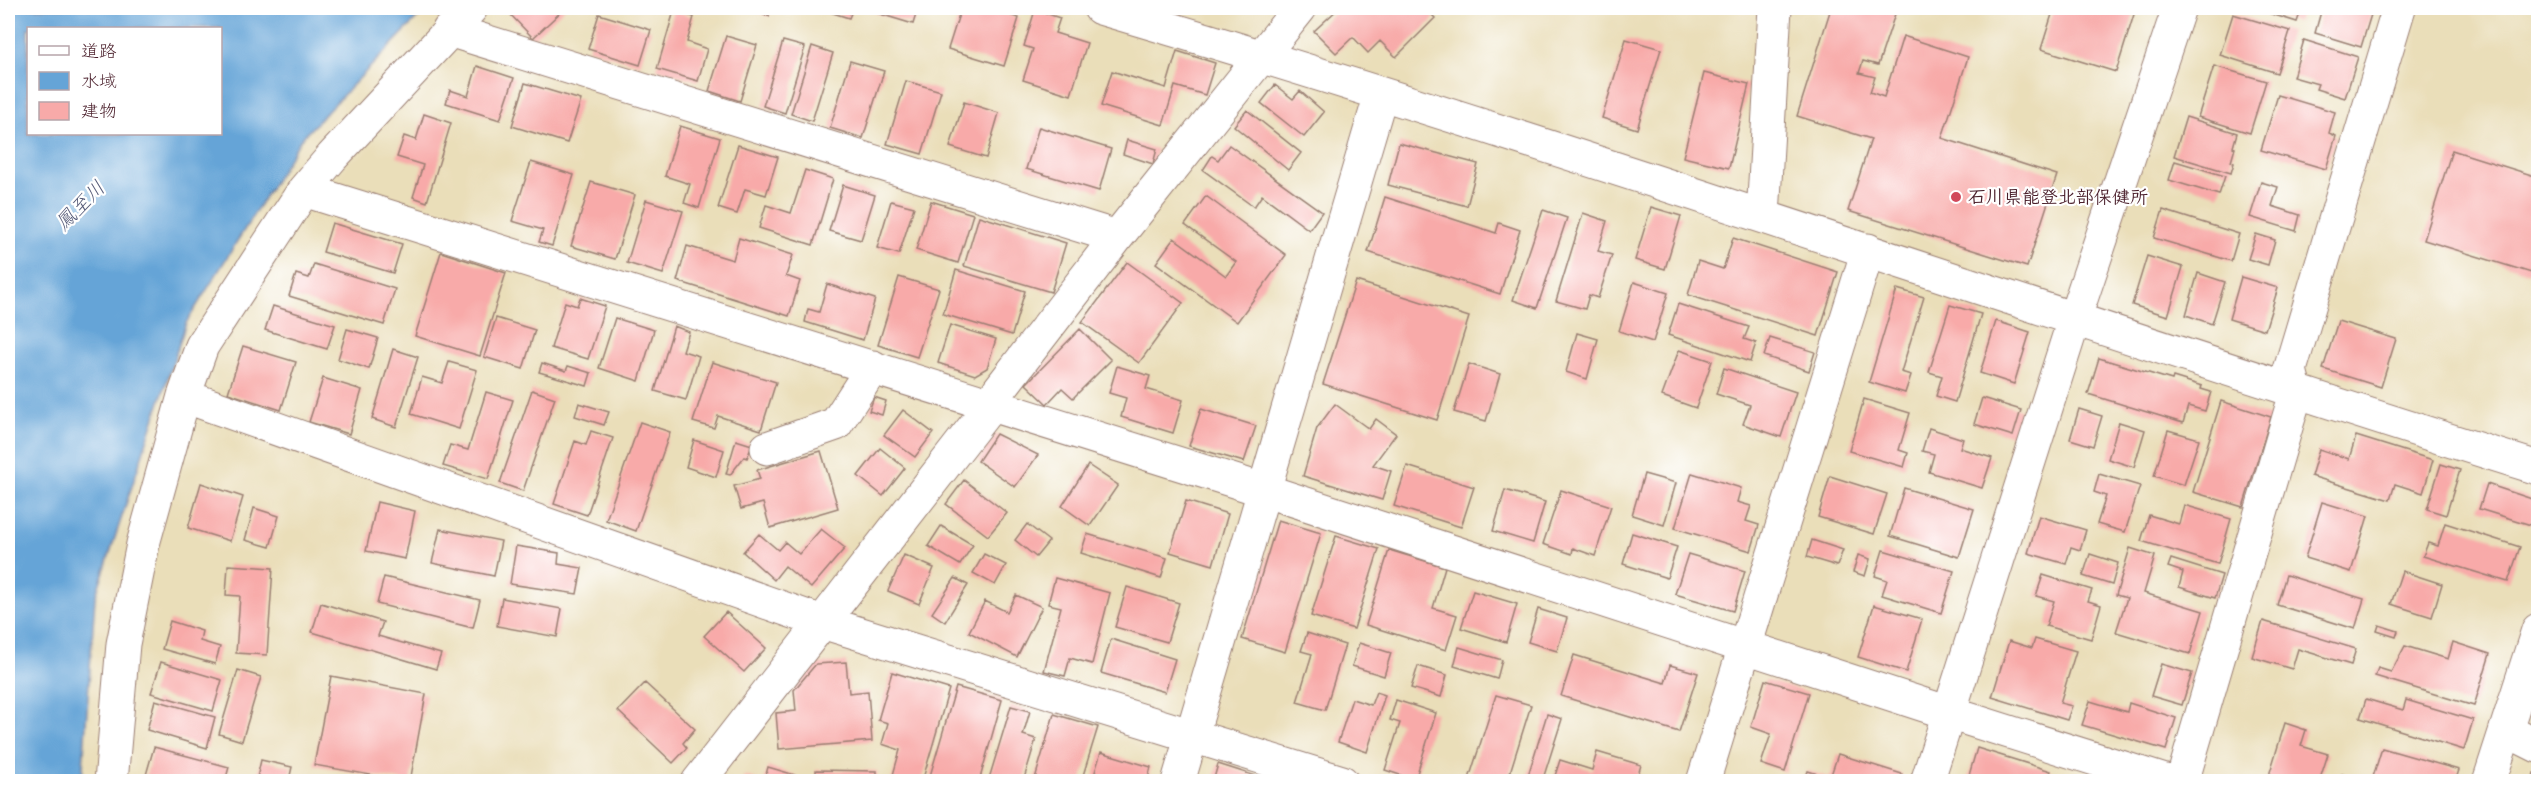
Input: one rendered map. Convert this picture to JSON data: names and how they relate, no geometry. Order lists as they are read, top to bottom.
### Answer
{
  "water": ["鳳至川"],
  "places": ["石川県能登北部保健所"],
  "legend": ["道路", "水域", "建物"]
}
